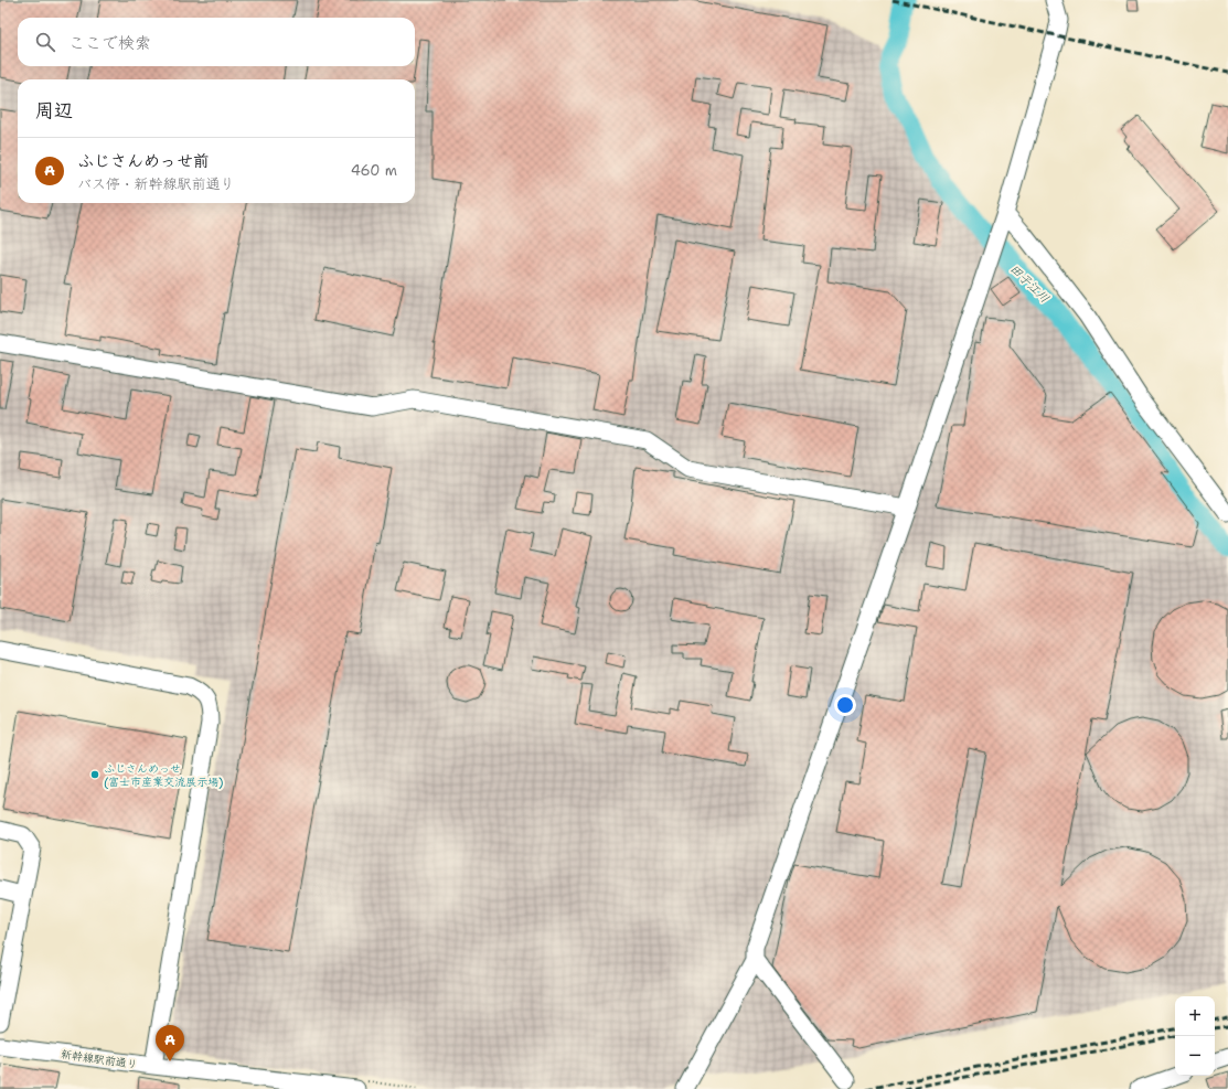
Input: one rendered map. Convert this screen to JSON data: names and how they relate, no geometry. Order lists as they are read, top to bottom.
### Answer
{
  "streets": {
    "street": ["新幹線駅前通り"]
  },
  "water": ["田子江川"],
  "places": ["ふじさんめっせ (富士市産業交流展示場)"],
  "page": {
    "search": "ここで検索",
    "heading": "周辺",
    "list": [
      {
        "mark": "A",
        "name": "ふじさんめっせ前",
        "note": "バス停 · 新幹線駅前通り",
        "value": "460 m"
      }
    ],
    "map_buttons": ["+", "−"],
    "pins": "A"
  }
}
